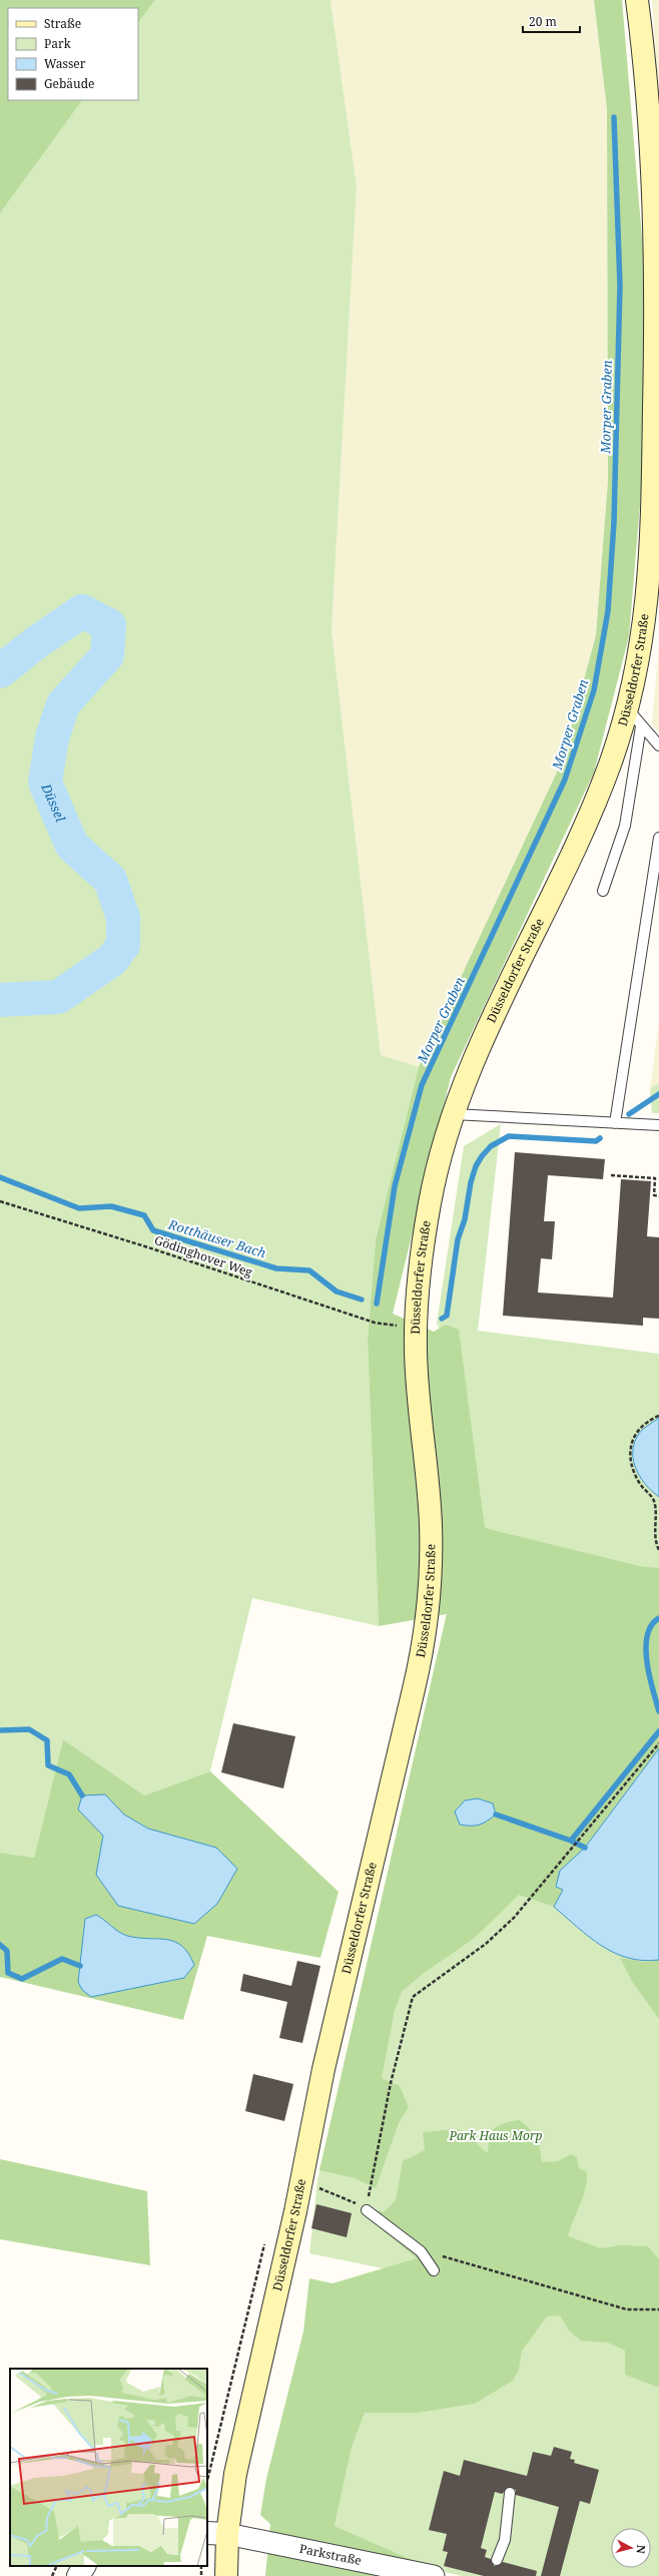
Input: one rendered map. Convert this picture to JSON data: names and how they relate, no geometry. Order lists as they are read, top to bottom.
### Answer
{
  "streets": {
    "main road": ["Düsseldorfer Straße"],
    "street": ["Parkstraße"],
    "path": ["Gödinghover Weg"]
  },
  "crossings": [
    ["Düsseldorfer Straße", "Parkstraße"]
  ],
  "water": ["Morper Graben", "Düssel", "Rotthäuser Bach"],
  "parks": ["Park Haus Morp"],
  "legend": [
    "Straße",
    "Park",
    "Wasser",
    "Gebäude"
  ],
  "scale_bar": "20 m",
  "north": "right"
}
